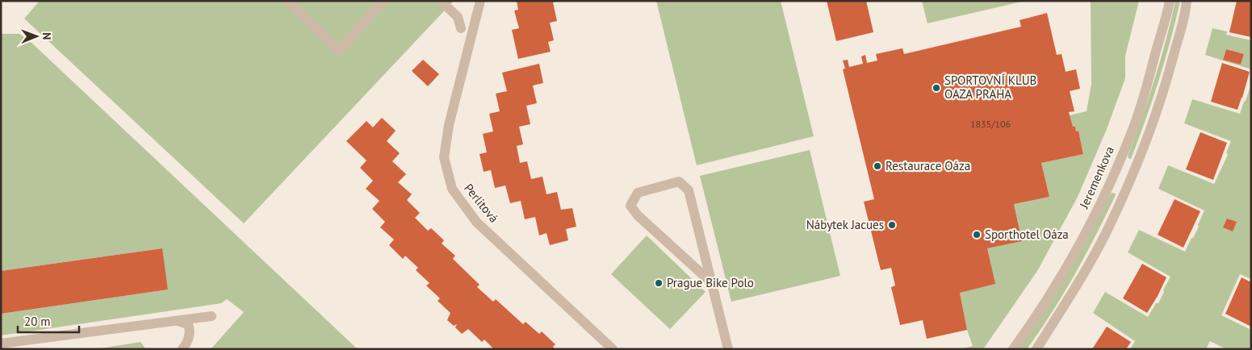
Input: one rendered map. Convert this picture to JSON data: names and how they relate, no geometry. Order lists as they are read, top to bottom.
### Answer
{
  "streets": {
    "street": ["Jeremenkova", "Perlitová"]
  },
  "places": [
    "SPORTOVNÍ KLUB OAZA PRAHA",
    "Restaurace Oáza",
    "Nábytek Jacues",
    "Sporthotel Oáza",
    "Prague Bike Polo"
  ],
  "house_numbers": ["1835/106"],
  "scale_bar": "20 m",
  "north": "right"
}
